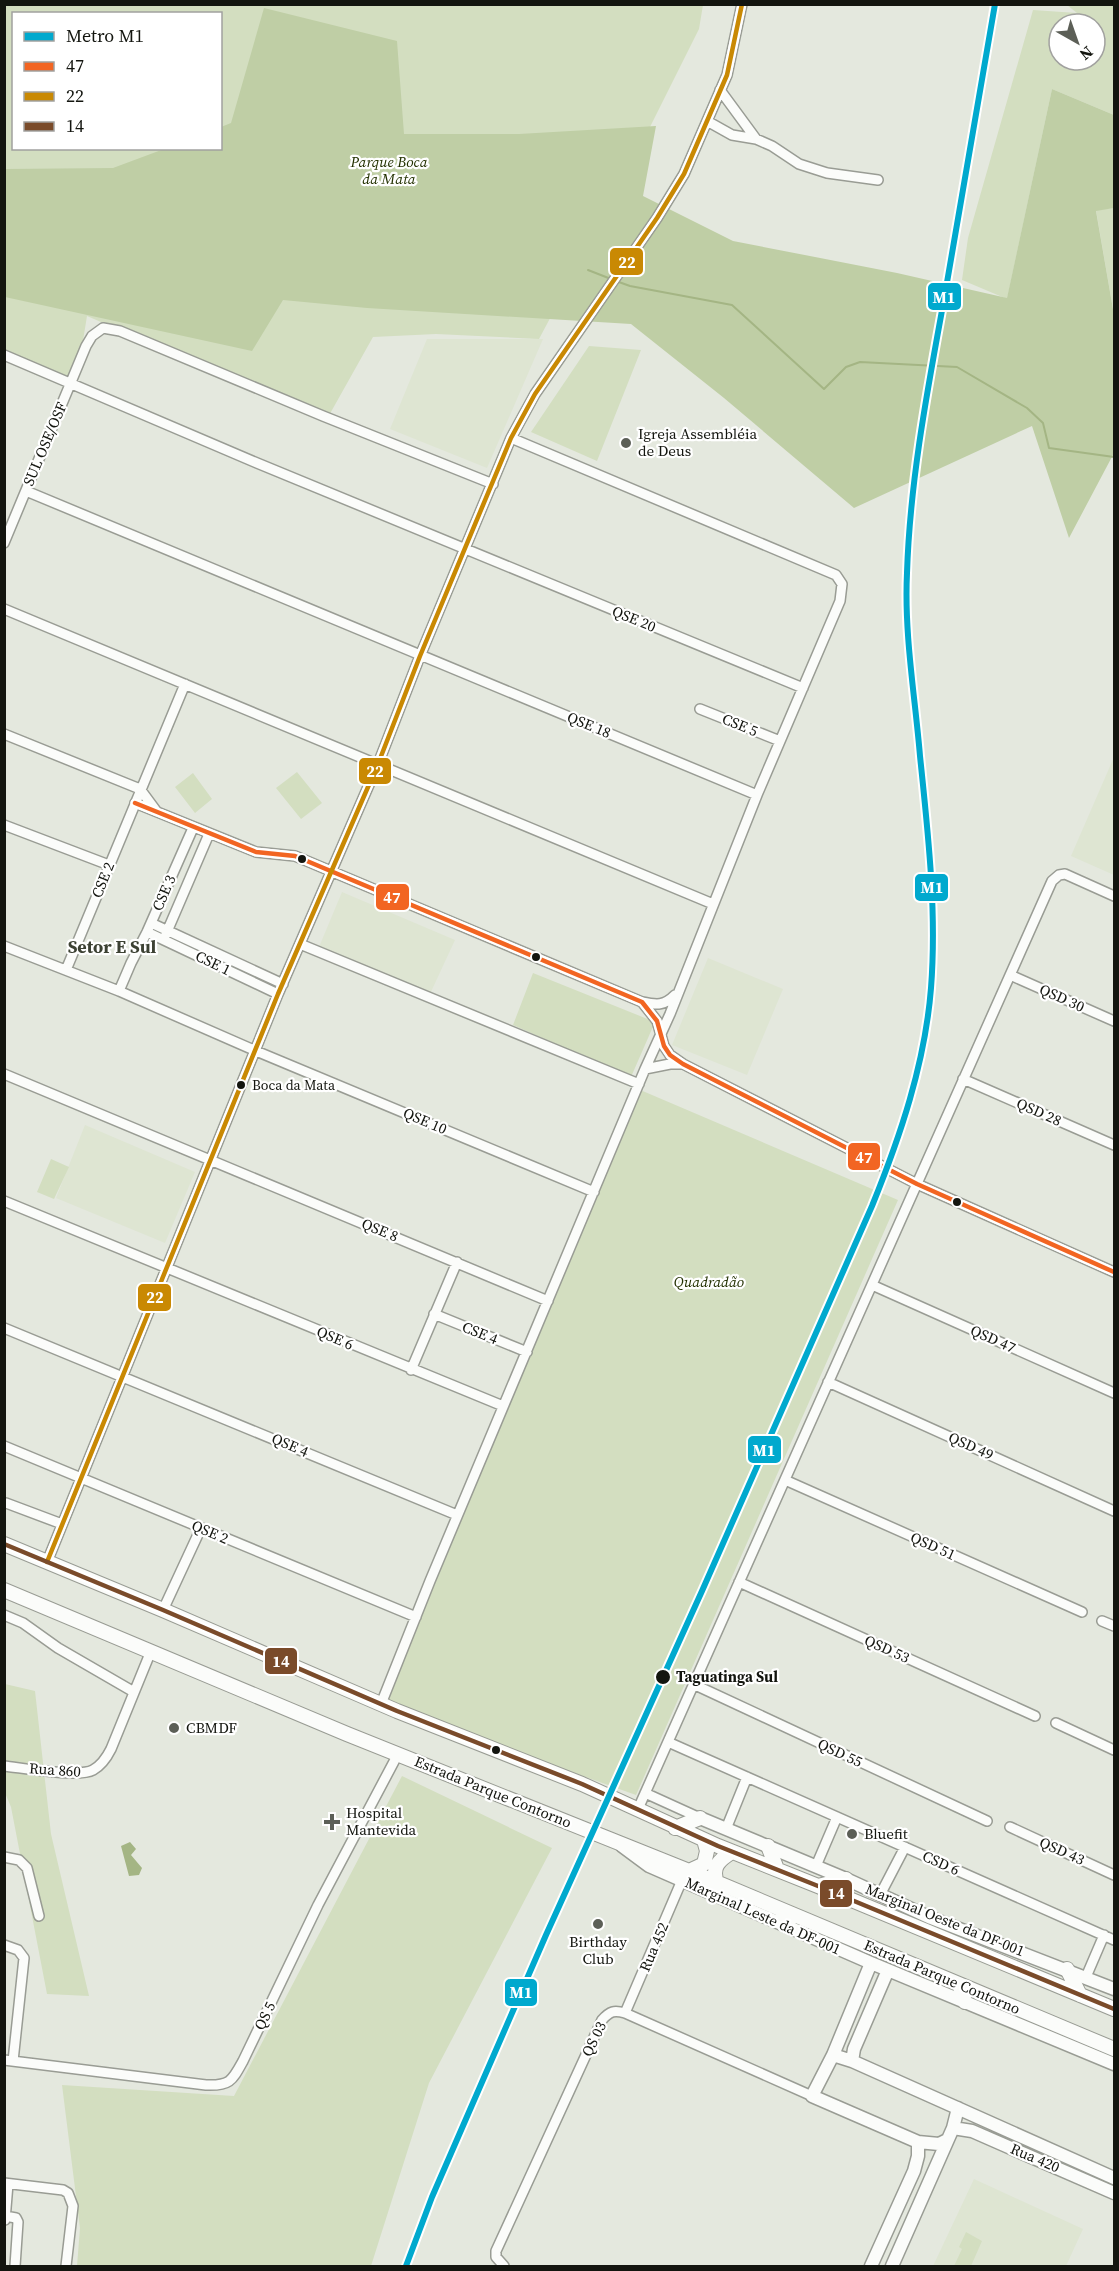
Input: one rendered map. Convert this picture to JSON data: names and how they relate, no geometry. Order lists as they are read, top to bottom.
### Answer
{
  "streets": {
    "highway": ["Estrada Parque Contorno"],
    "main road": [
      "Marginal Leste da DF-001",
      "Marginal Oeste da DF-001",
      "QS 03",
      "Rua 420"
    ],
    "street": [
      "SUL OSE/OSF",
      "QSE 20",
      "QSE 18",
      "CSE 5",
      "CSE 2",
      "CSE 3",
      "CSE 1",
      "QSD 30",
      "QSD 28",
      "QSE 10",
      "QSE 8",
      "CSE 4",
      "QSE 6",
      "QSD 47",
      "QSE 4",
      "QSD 49",
      "QSE 2",
      "QSD 51",
      "QSD 53",
      "QSD 55",
      "Rua 860",
      "QSD 43",
      "CSD 6",
      "Rua 452",
      "QS 5"
    ]
  },
  "crossings": [
    ["SUL OSE/OSF", "QSE 20"],
    ["SUL OSE/OSF", "QSE 18"],
    ["CSE 2", "QSE 10"],
    ["CSE 3", "CSE 1"],
    ["CSE 3", "QSE 10"],
    ["Estrada Parque Contorno", "Marginal Leste da DF-001"],
    ["Estrada Parque Contorno", "Rua 452"],
    ["Estrada Parque Contorno", "QS 5"],
    ["Marginal Leste da DF-001", "Rua 452"],
    ["Rua 452", "QS 03"]
  ],
  "districts": ["Setor E Sul"],
  "parks": ["Parque Boca da Mata", "Quadradão"],
  "places": {
    "other": [
      "Igreja Assembléia de Deus",
      "Boca da Mata",
      "Taguatinga Sul",
      "CBMDF",
      "Bluefit",
      "Birthday Club"
    ],
    "health": ["Hospital Mantevida"]
  },
  "lines": [
    "metro line M1",
    "transit line 22",
    "transit line 47",
    "transit line 14"
  ],
  "legend": [
    "Metro M1",
    "47",
    "22",
    "14"
  ],
  "north": "bottom right"
}
